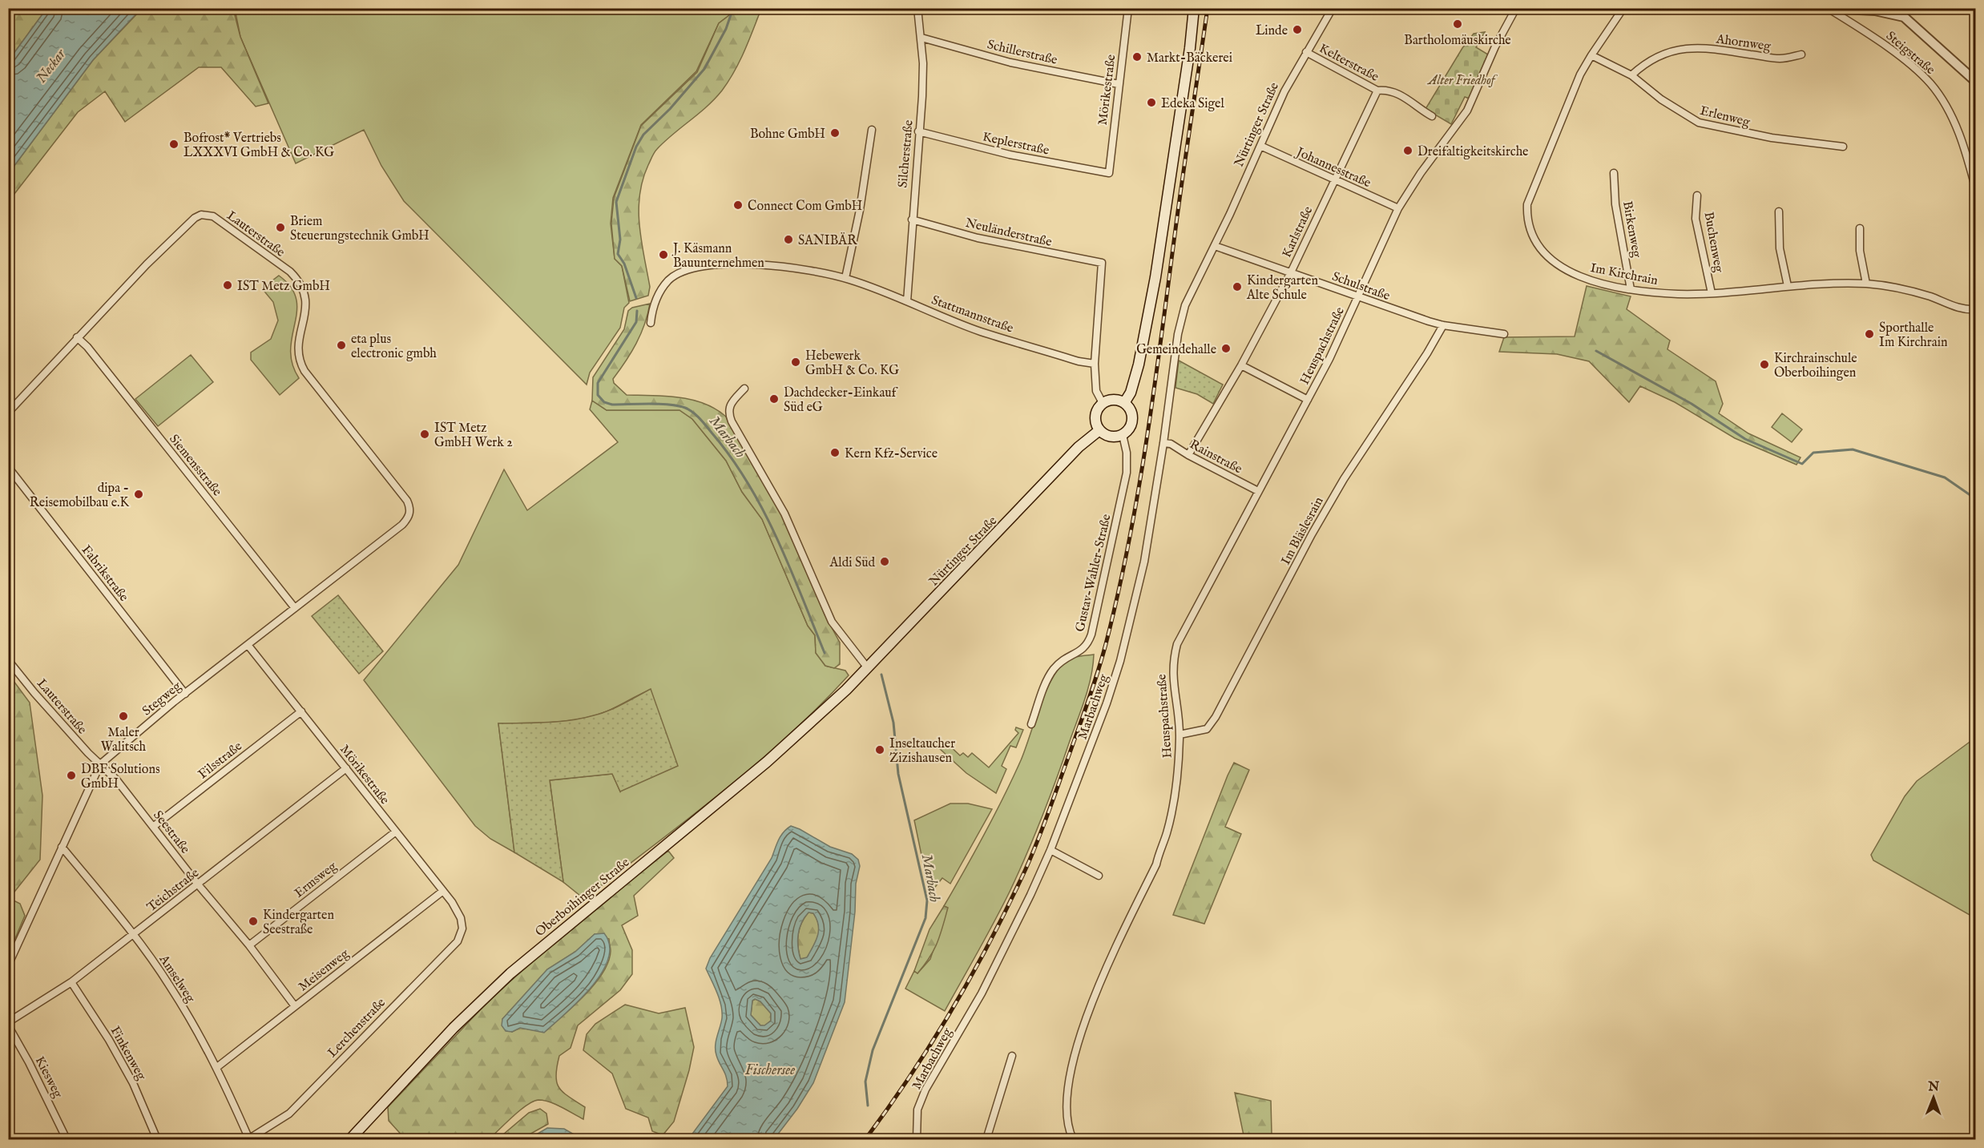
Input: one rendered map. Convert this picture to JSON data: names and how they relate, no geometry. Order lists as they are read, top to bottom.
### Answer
{
  "streets": {
    "main road": ["Nürtinger Straße", "Oberboihinger Straße"],
    "street": [
      "Ahornweg",
      "Schillerstraße",
      "Steigstraße",
      "Kelterstraße",
      "Mörikestraße",
      "Erlenweg",
      "Keplerstraße",
      "Silcherstraße",
      "Johannesstraße",
      "Birkenweg",
      "Neuländerstraße",
      "Karlstraße",
      "Lauterstraße",
      "Buchenweg",
      "Im Kirchrain",
      "Schulstraße",
      "Stattmannstraße",
      "Heuspachstraße",
      "Rainstraße",
      "Siemensstraße",
      "Im Bläslesrain",
      "Fabrikstraße",
      "Gustav-Wahler-Straße",
      "Stegweg",
      "Marbachweg",
      "Filsstraße",
      "Seestraße",
      "Ermsweg",
      "Teichstraße",
      "Meisenweg",
      "Amselweg",
      "Lerchenstraße",
      "Finkenweg",
      "Kiesweg"
    ]
  },
  "crossings": [
    ["Ahornweg", "Erlenweg"],
    ["Schillerstraße", "Mörikestraße"],
    ["Schillerstraße", "Silcherstraße"],
    ["Kelterstraße", "Nürtinger Straße"],
    ["Kelterstraße", "Karlstraße"],
    ["Mörikestraße", "Keplerstraße"],
    ["Mörikestraße", "Stegweg"],
    ["Mörikestraße", "Filsstraße"],
    ["Mörikestraße", "Ermsweg"],
    ["Mörikestraße", "Teichstraße"],
    ["Mörikestraße", "Meisenweg"],
    ["Mörikestraße", "Lerchenstraße"],
    ["Erlenweg", "Im Kirchrain"],
    ["Nürtinger Straße", "Johannesstraße"],
    ["Nürtinger Straße", "Schulstraße"],
    ["Nürtinger Straße", "Gustav-Wahler-Straße"],
    ["Nürtinger Straße", "Marbachweg"],
    ["Nürtinger Straße", "Oberboihinger Straße"],
    ["Keplerstraße", "Silcherstraße"],
    ["Silcherstraße", "Neuländerstraße"],
    ["Silcherstraße", "Stattmannstraße"],
    ["Johannesstraße", "Karlstraße"],
    ["Johannesstraße", "Heuspachstraße"],
    ["Birkenweg", "Im Kirchrain"],
    ["Neuländerstraße", "Stattmannstraße"],
    ["Karlstraße", "Schulstraße"],
    ["Karlstraße", "Rainstraße"],
    ["Lauterstraße", "Siemensstraße"],
    ["Lauterstraße", "Stegweg"],
    ["Lauterstraße", "Seestraße"],
    ["Buchenweg", "Im Kirchrain"],
    ["Schulstraße", "Heuspachstraße"],
    ["Schulstraße", "Im Bläslesrain"],
    ["Heuspachstraße", "Rainstraße"],
    ["Heuspachstraße", "Im Bläslesrain"],
    ["Rainstraße", "Marbachweg"],
    ["Siemensstraße", "Stegweg"],
    ["Fabrikstraße", "Stegweg"],
    ["Stegweg", "Seestraße"],
    ["Stegweg", "Amselweg"],
    ["Filsstraße", "Seestraße"],
    ["Seestraße", "Ermsweg"],
    ["Seestraße", "Teichstraße"],
    ["Seestraße", "Meisenweg"],
    ["Teichstraße", "Amselweg"],
    ["Teichstraße", "Finkenweg"],
    ["Teichstraße", "Kiesweg"],
    ["Meisenweg", "Amselweg"],
    ["Amselweg", "Lerchenstraße"]
  ],
  "water": ["Neckar", "Marbach", "Fischersee"],
  "parks": ["Alter Friedhof"],
  "places": [
    "Bartholomäuskirche",
    "Linde",
    "Markt-Bäckerei",
    "Edeka Sigel",
    "Bohne GmbH",
    "Bofrost* Vertriebs LXXXVI GmbH & Co. KG",
    "Dreifaltigkeitskirche",
    "Connect Com GmbH",
    "Briem Steuerungstechnik GmbH",
    "SANIBÄR",
    "J. Käsmann Bauunternehmen",
    "IST Metz GmbH",
    "Kindergarten Alte Schule",
    "Sporthalle Im Kirchrain",
    "eta plus electronic gmbh",
    "Gemeindehalle",
    "Hebewerk GmbH & Co. KG",
    "Kirchrainschule Oberboihingen",
    "Dachdecker-Einkauf Süd eG",
    "IST Metz GmbH Werk 2",
    "Kern Kfz-Service",
    "dipa - Reisemobilbau e.K",
    "Aldi Süd",
    "Maler Walitsch",
    "Inseltaucher Zizishausen",
    "DBF Solutions GmbH",
    "Kindergarten Seestraße"
  ],
  "north": "top"
}
